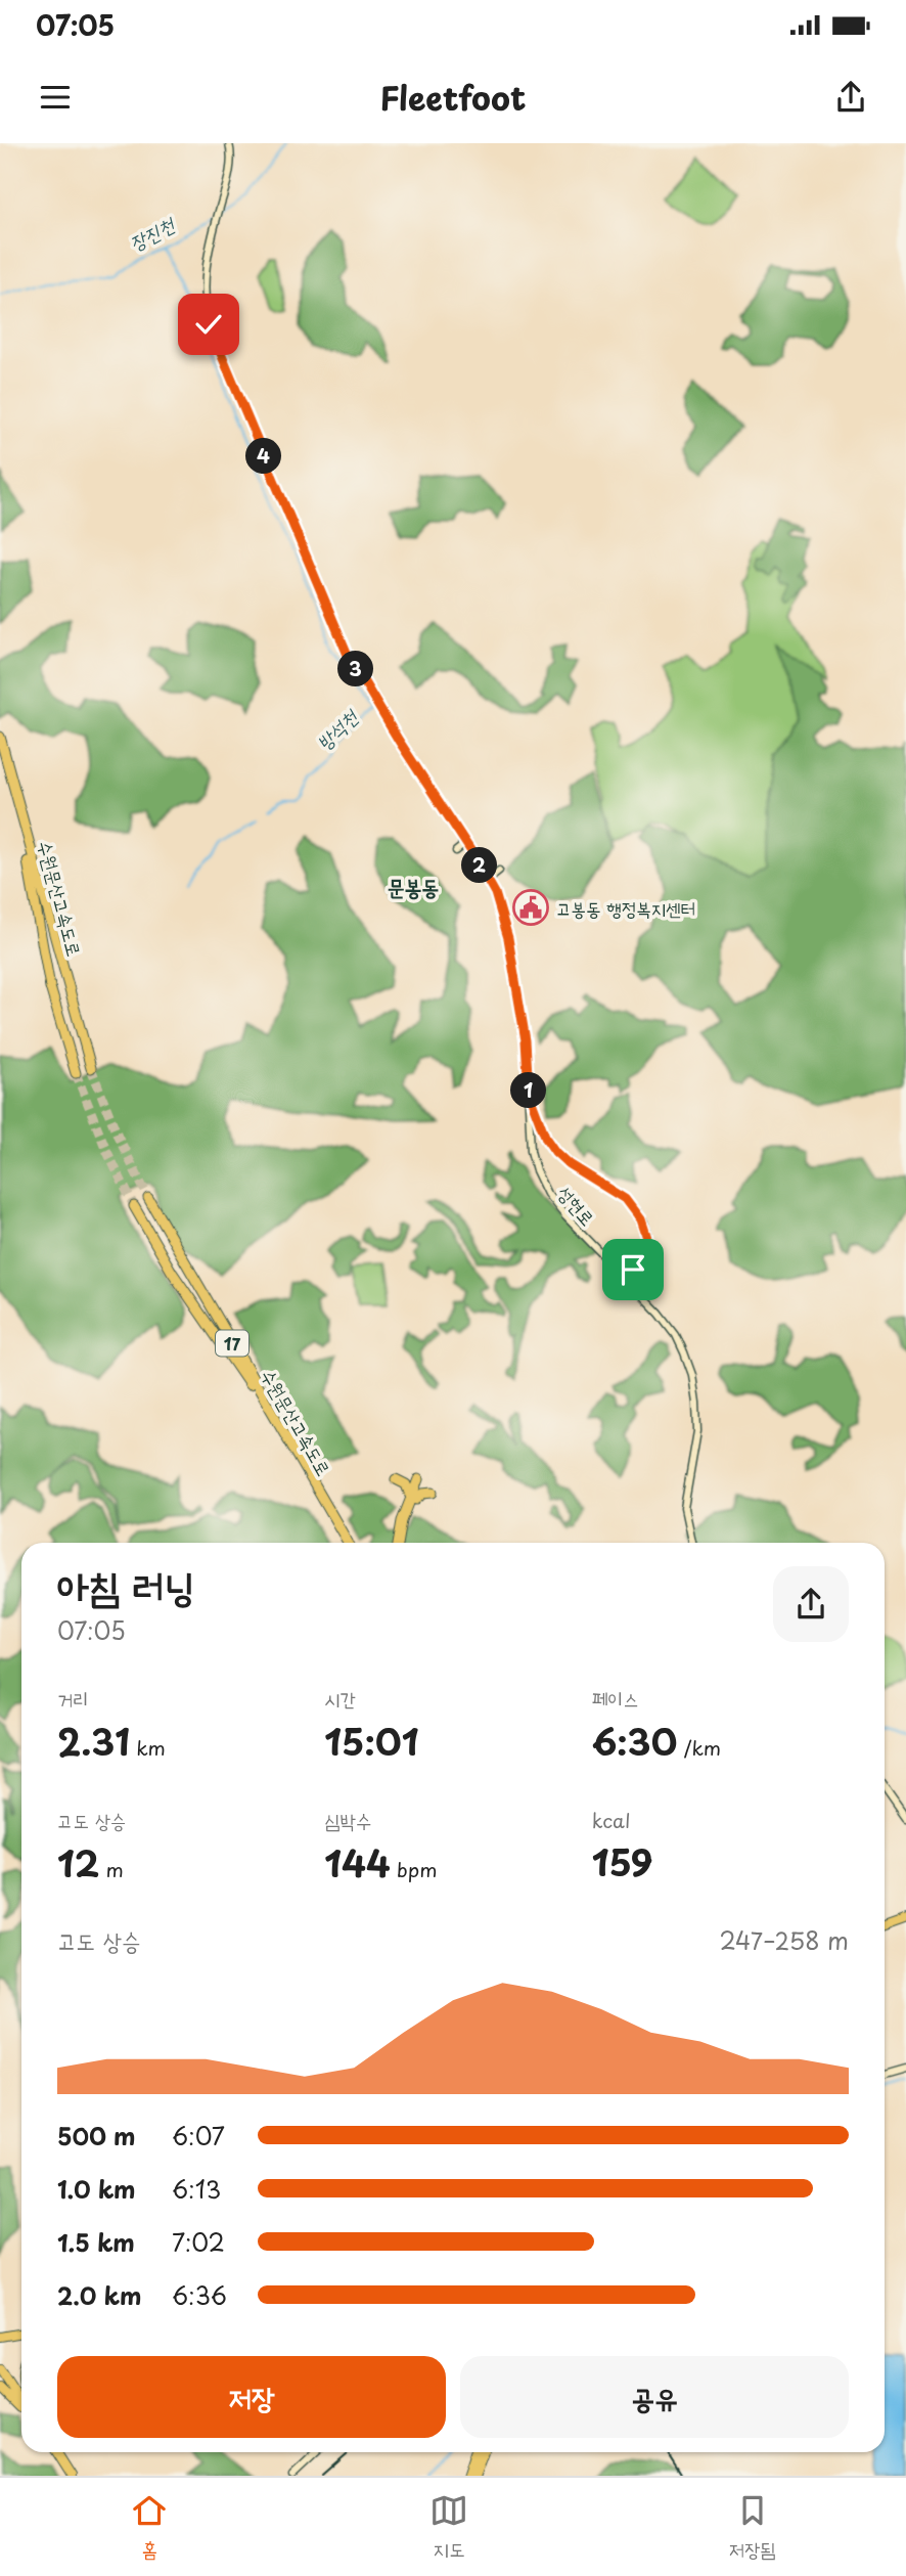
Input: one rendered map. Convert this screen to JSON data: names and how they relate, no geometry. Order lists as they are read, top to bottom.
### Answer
{
  "streets": {
    "highway": ["수원문산고속도로", "17"],
    "main road": ["성현로"]
  },
  "districts": ["문봉동"],
  "water": ["장진천", "방석천"],
  "places": {
    "public building": ["고봉동 행정복지센터"]
  },
  "page": {
    "status": "07:05",
    "header": "Fleetfoot",
    "pins": [
      "4",
      "3",
      "2",
      "1"
    ],
    "heading": ["아침 러닝", "07:05"],
    "stats": [
      ["거리", "2.31 km"],
      ["시간", "15:01"],
      ["페이스", "6:30 /km"],
      ["고도 상승", "12 m"],
      ["심박수", "144 bpm"],
      ["kcal", "159"]
    ],
    "chart": ["고도 상승", "247–258 m"],
    "list": [
      {
        "name": "500 m",
        "note": "6:07"
      },
      {
        "name": "1.0 km",
        "note": "6:13"
      },
      {
        "name": "1.5 km",
        "note": "7:02"
      },
      {
        "name": "2.0 km",
        "note": "6:36"
      }
    ],
    "buttons": ["저장", "공유"],
    "tabs": ["홈", "지도", "저장됨"]
  }
}
